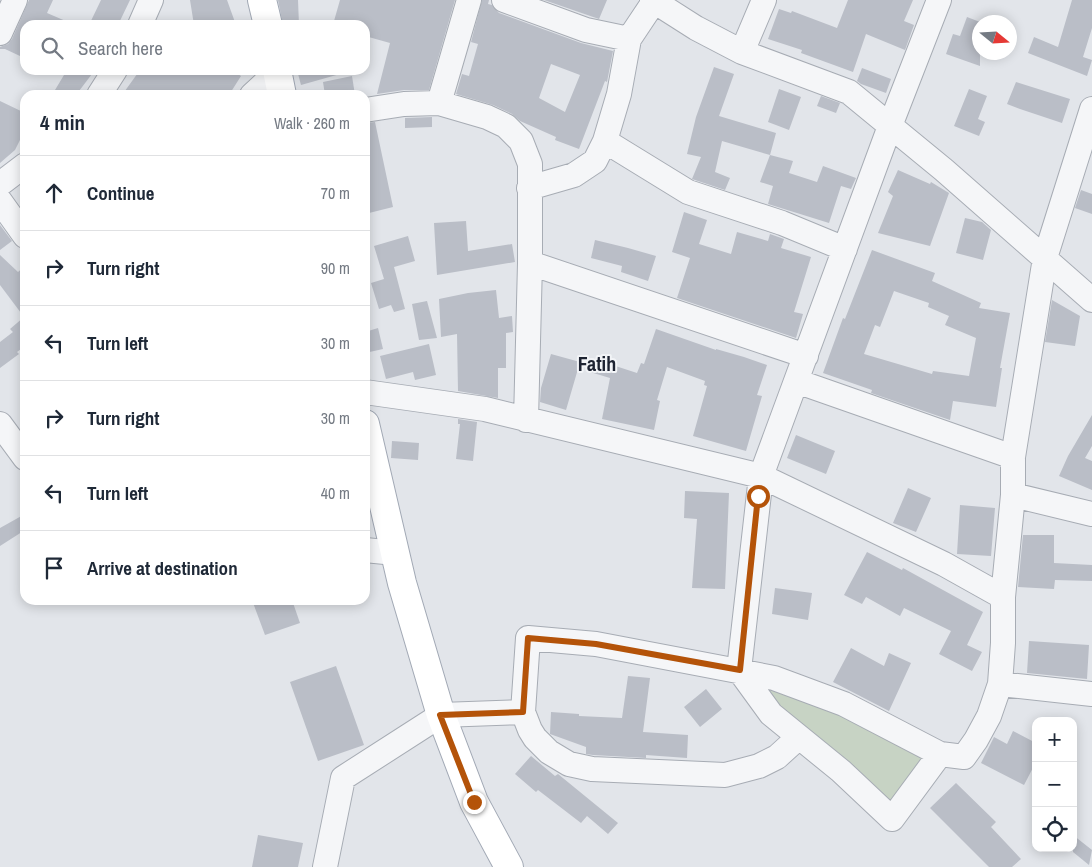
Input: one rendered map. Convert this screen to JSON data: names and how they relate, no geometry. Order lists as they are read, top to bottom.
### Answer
{
  "districts": ["Fatih"],
  "north": "right",
  "page": {
    "search": "Search here",
    "heading": ["4 min", "Walk · 260 m"],
    "list": [
      ["Continue", "70 m"],
      ["Turn right", "90 m"],
      ["Turn left", "30 m"],
      ["Turn right", "30 m"],
      ["Turn left", "40 m"],
      "Arrive at destination"
    ],
    "map_buttons": ["+", "−"]
  }
}
